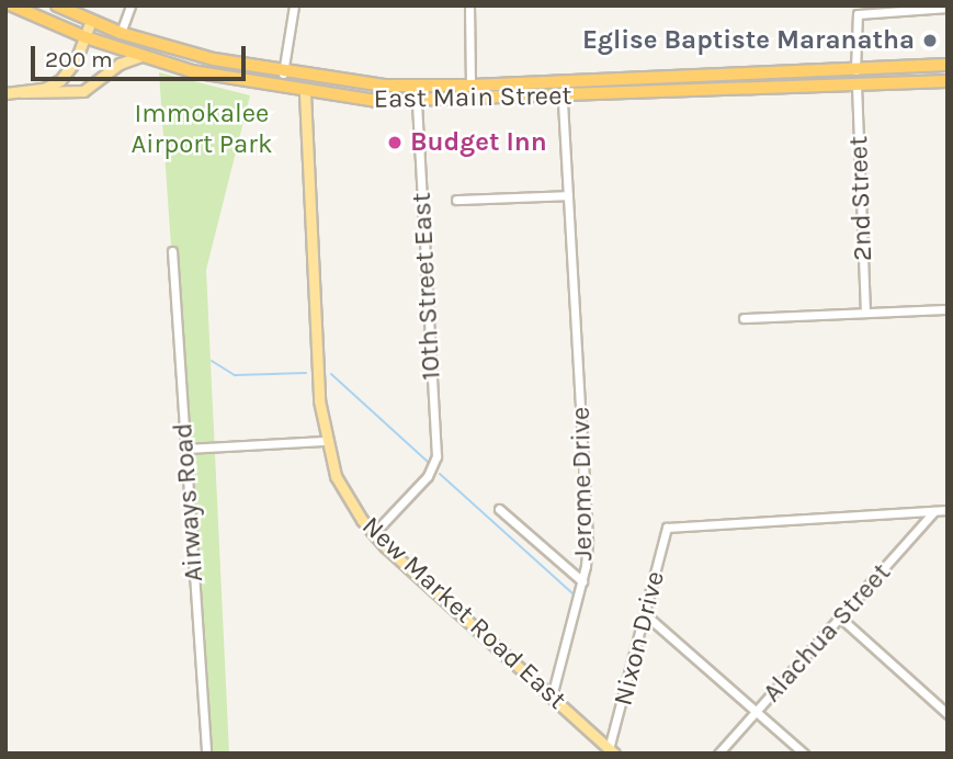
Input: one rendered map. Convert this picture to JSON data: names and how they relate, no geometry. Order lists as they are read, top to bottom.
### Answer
{
  "streets": {
    "highway": ["East Main Street"],
    "main road": ["New Market Road East"],
    "street": [
      "2nd Street",
      "10th Street East",
      "Jerome Drive",
      "Airways Road",
      "Alachua Street",
      "Nixon Drive"
    ]
  },
  "crossings": [
    ["East Main Street", "2nd Street"],
    ["East Main Street", "10th Street East"],
    ["East Main Street", "Jerome Drive"],
    ["East Main Street", "New Market Road East"],
    ["10th Street East", "New Market Road East"],
    ["Jerome Drive", "New Market Road East"],
    ["New Market Road East", "Nixon Drive"],
    ["Alachua Street", "Nixon Drive"]
  ],
  "parks": ["Immokalee Airport Park"],
  "places": ["Eglise Baptiste Maranatha", "Budget Inn"],
  "scale_bar": "200 m"
}
